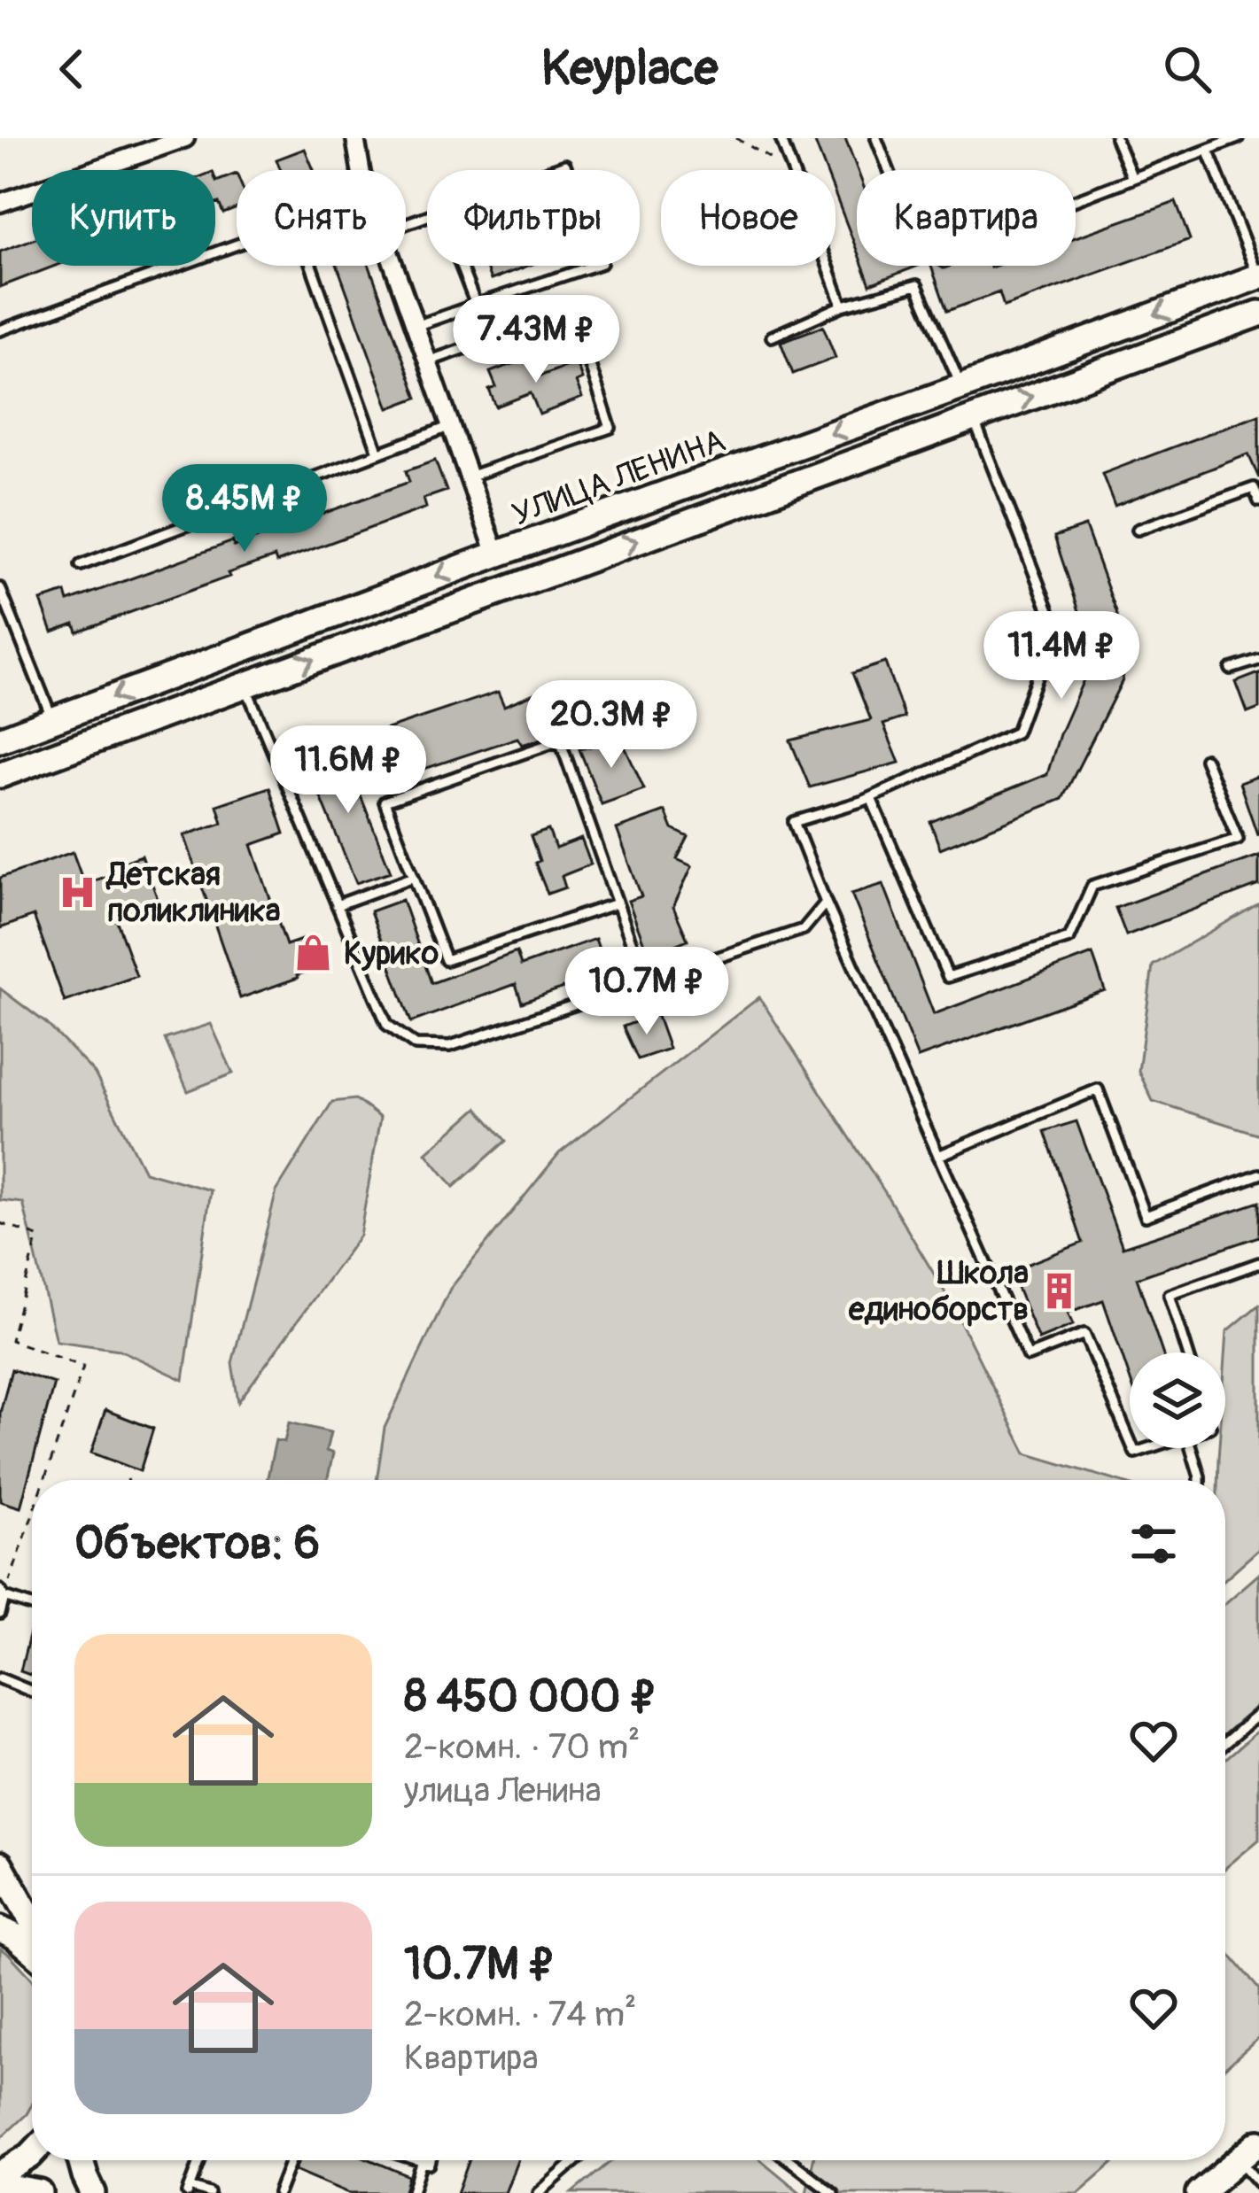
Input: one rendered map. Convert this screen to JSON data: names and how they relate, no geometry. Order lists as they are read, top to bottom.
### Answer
{
  "streets": {
    "main road": ["УЛИЦА ЛЕНИНА"]
  },
  "places": {
    "hospital": ["Детская поликлиника"],
    "shop": ["Курико"],
    "building": ["Школа единоборств"]
  },
  "page": {
    "header": "Keyplace",
    "chip": [
      "Купить",
      "Снять",
      "Фильтры",
      "Новое",
      "Квартира"
    ],
    "price": [
      "7.43M ₽",
      "8.45M ₽",
      "11.4M ₽",
      "20.3M ₽",
      "11.6M ₽",
      "10.7M ₽"
    ],
    "heading": "Объектов: 6",
    "list": [
      {
        "name": "8 450 000 ₽",
        "note": "2-комн. · 70 m² · улица Ленина"
      },
      {
        "name": "10.7M ₽",
        "note": "2-комн. · 74 m² · Квартира"
      }
    ]
  }
}
